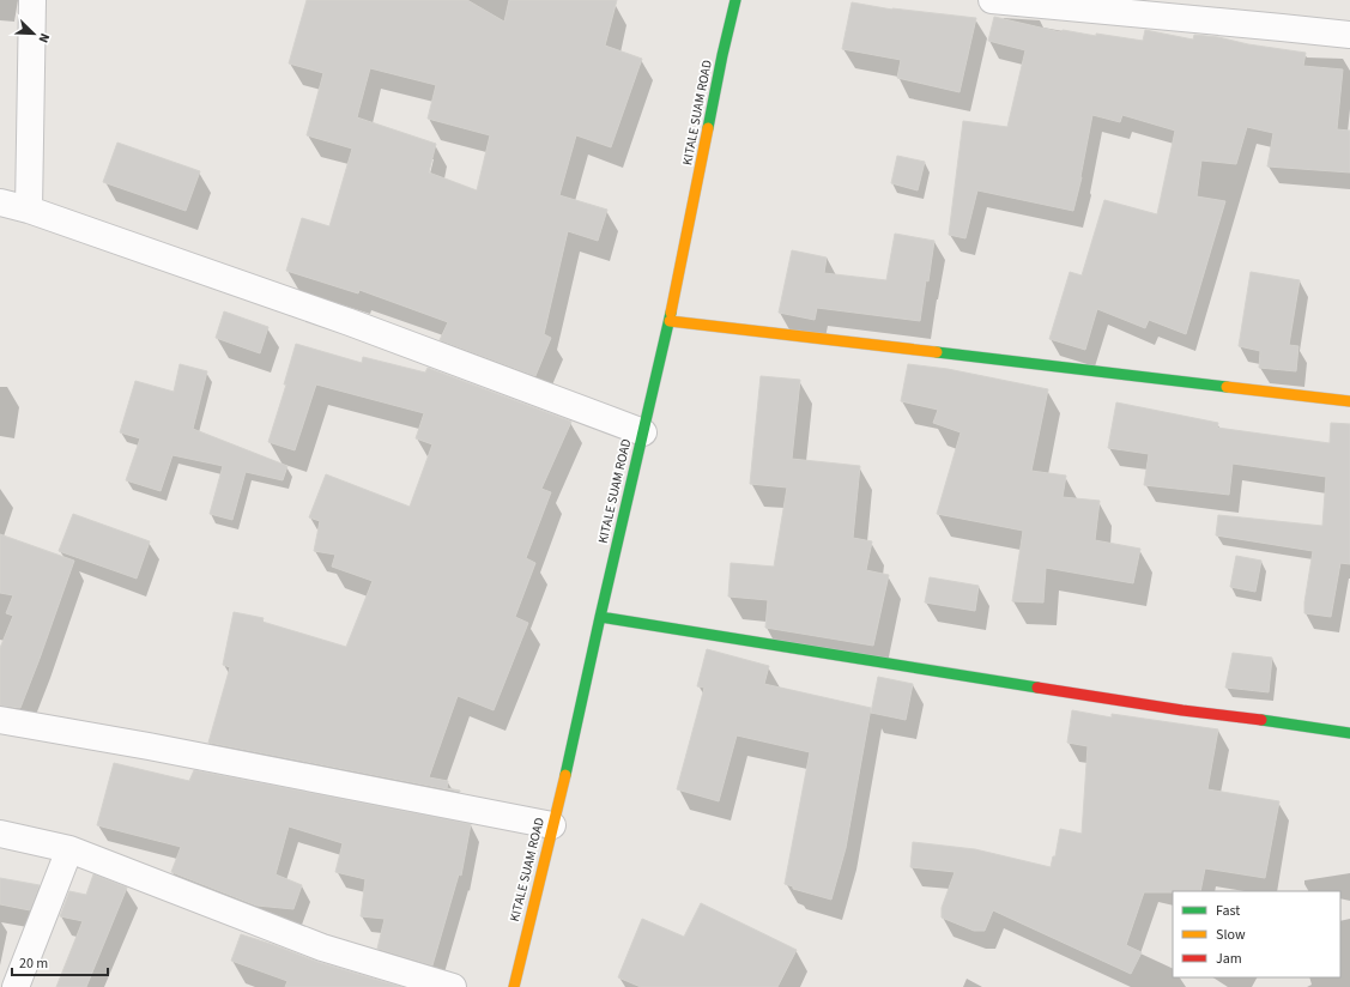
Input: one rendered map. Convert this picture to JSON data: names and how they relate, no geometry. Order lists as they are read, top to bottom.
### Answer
{
  "streets": {
    "main road": ["KITALE SUAM ROAD"]
  },
  "legend": ["Fast", "Slow", "Jam"],
  "scale_bar": "20 m",
  "north": "bottom right"
}
